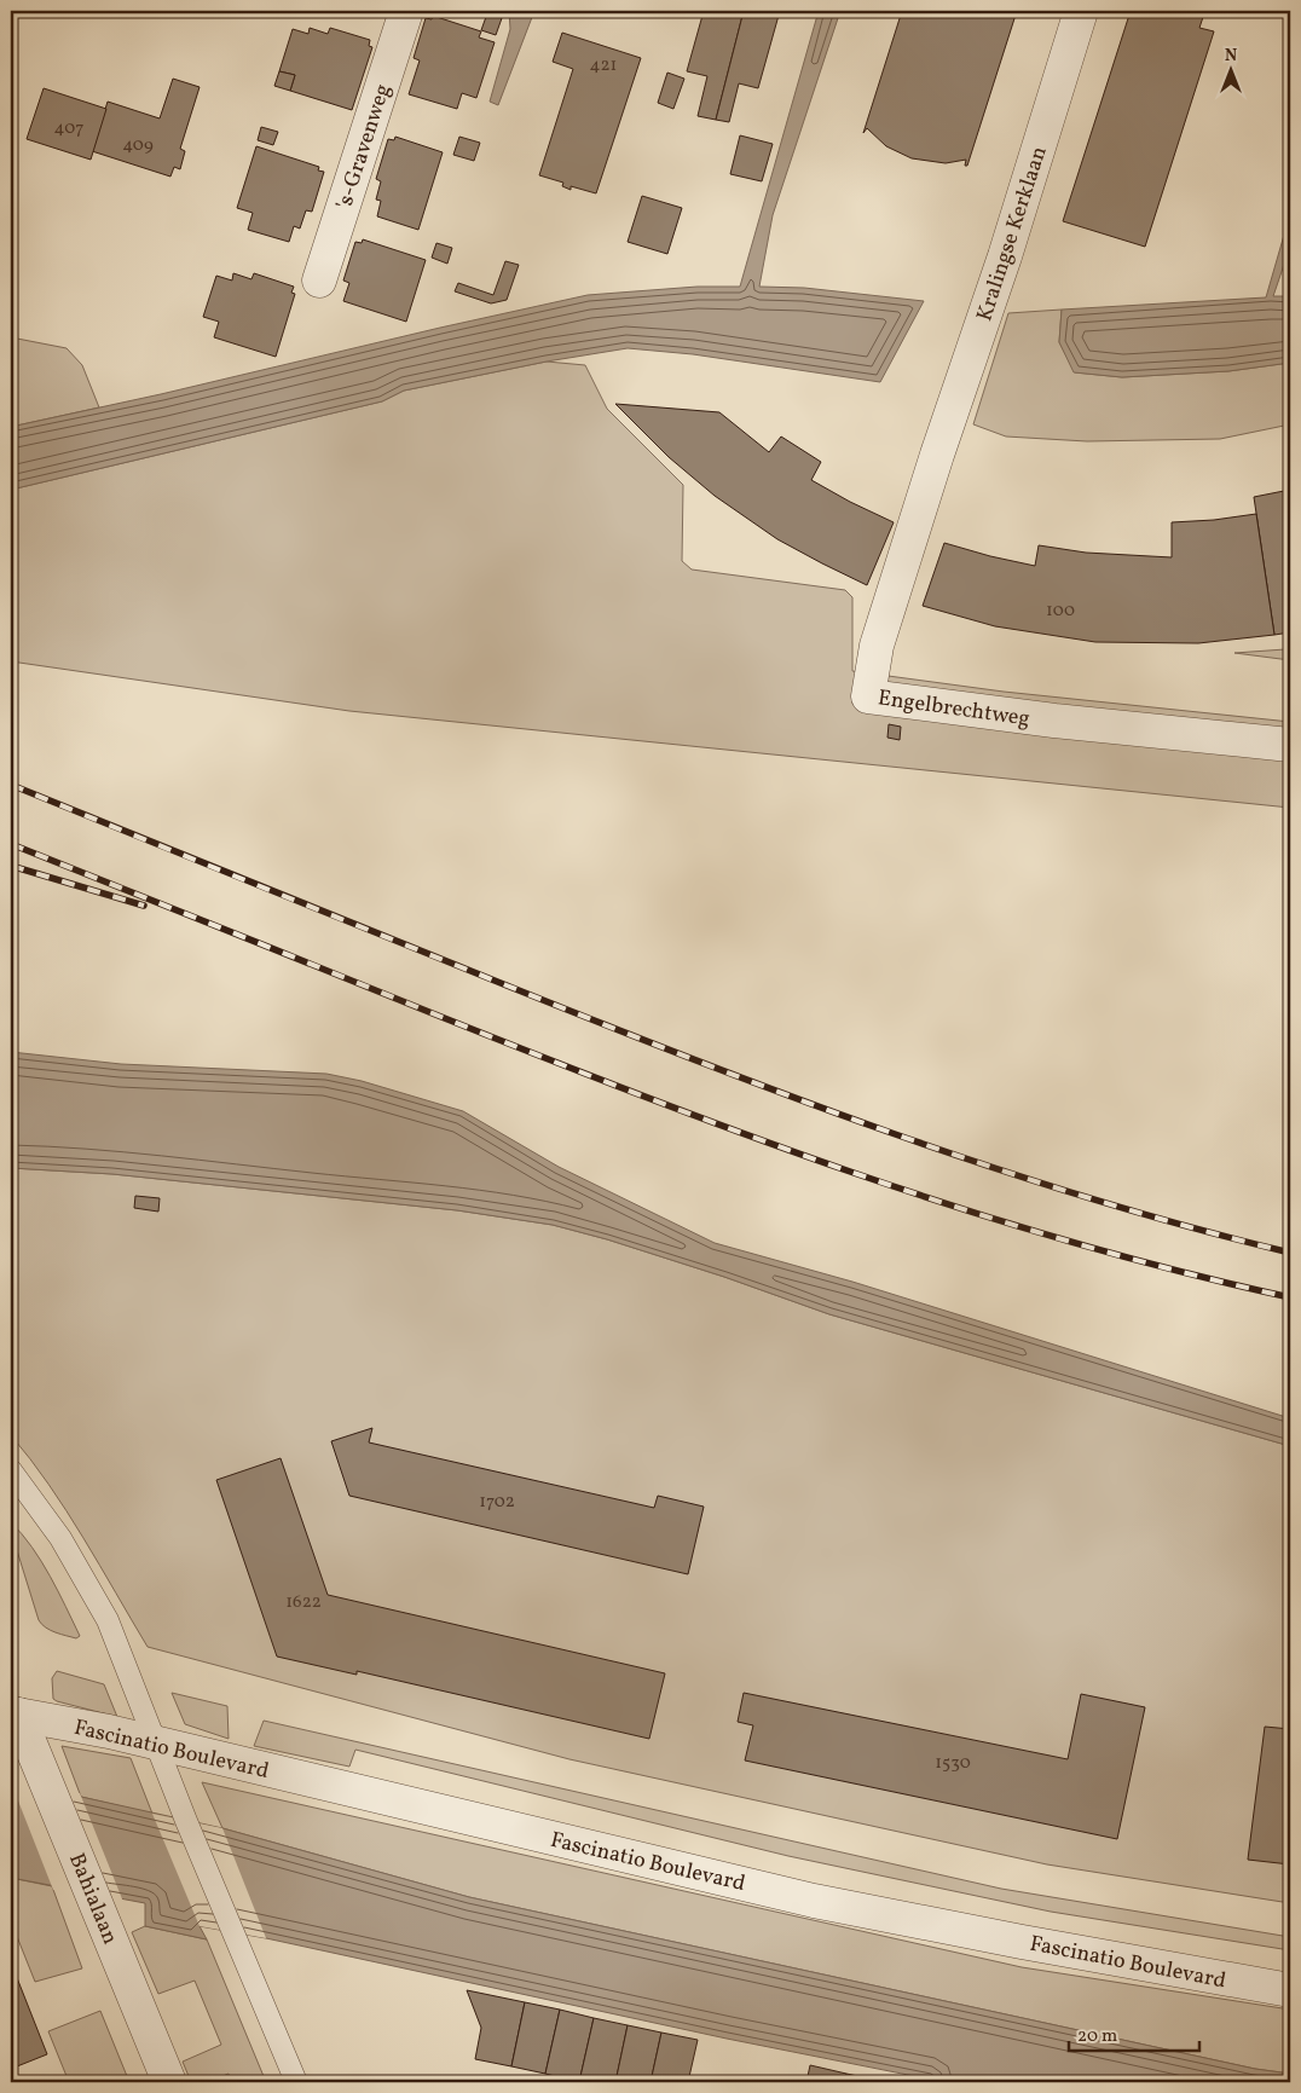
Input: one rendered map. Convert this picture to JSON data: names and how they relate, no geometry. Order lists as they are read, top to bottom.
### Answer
{
  "streets": {
    "street": [
      "'s-Gravenweg",
      "Kralingse Kerklaan",
      "Engelbrechtweg",
      "Fascinatio Boulevard",
      "Bahialaan"
    ]
  },
  "crossings": [
    ["Kralingse Kerklaan", "Engelbrechtweg"],
    ["Fascinatio Boulevard", "Bahialaan"]
  ],
  "house_numbers": [
    "421",
    "407",
    "409",
    "100",
    "1702",
    "1622",
    "1530"
  ],
  "scale_bar": "20 m",
  "north": "top"
}
